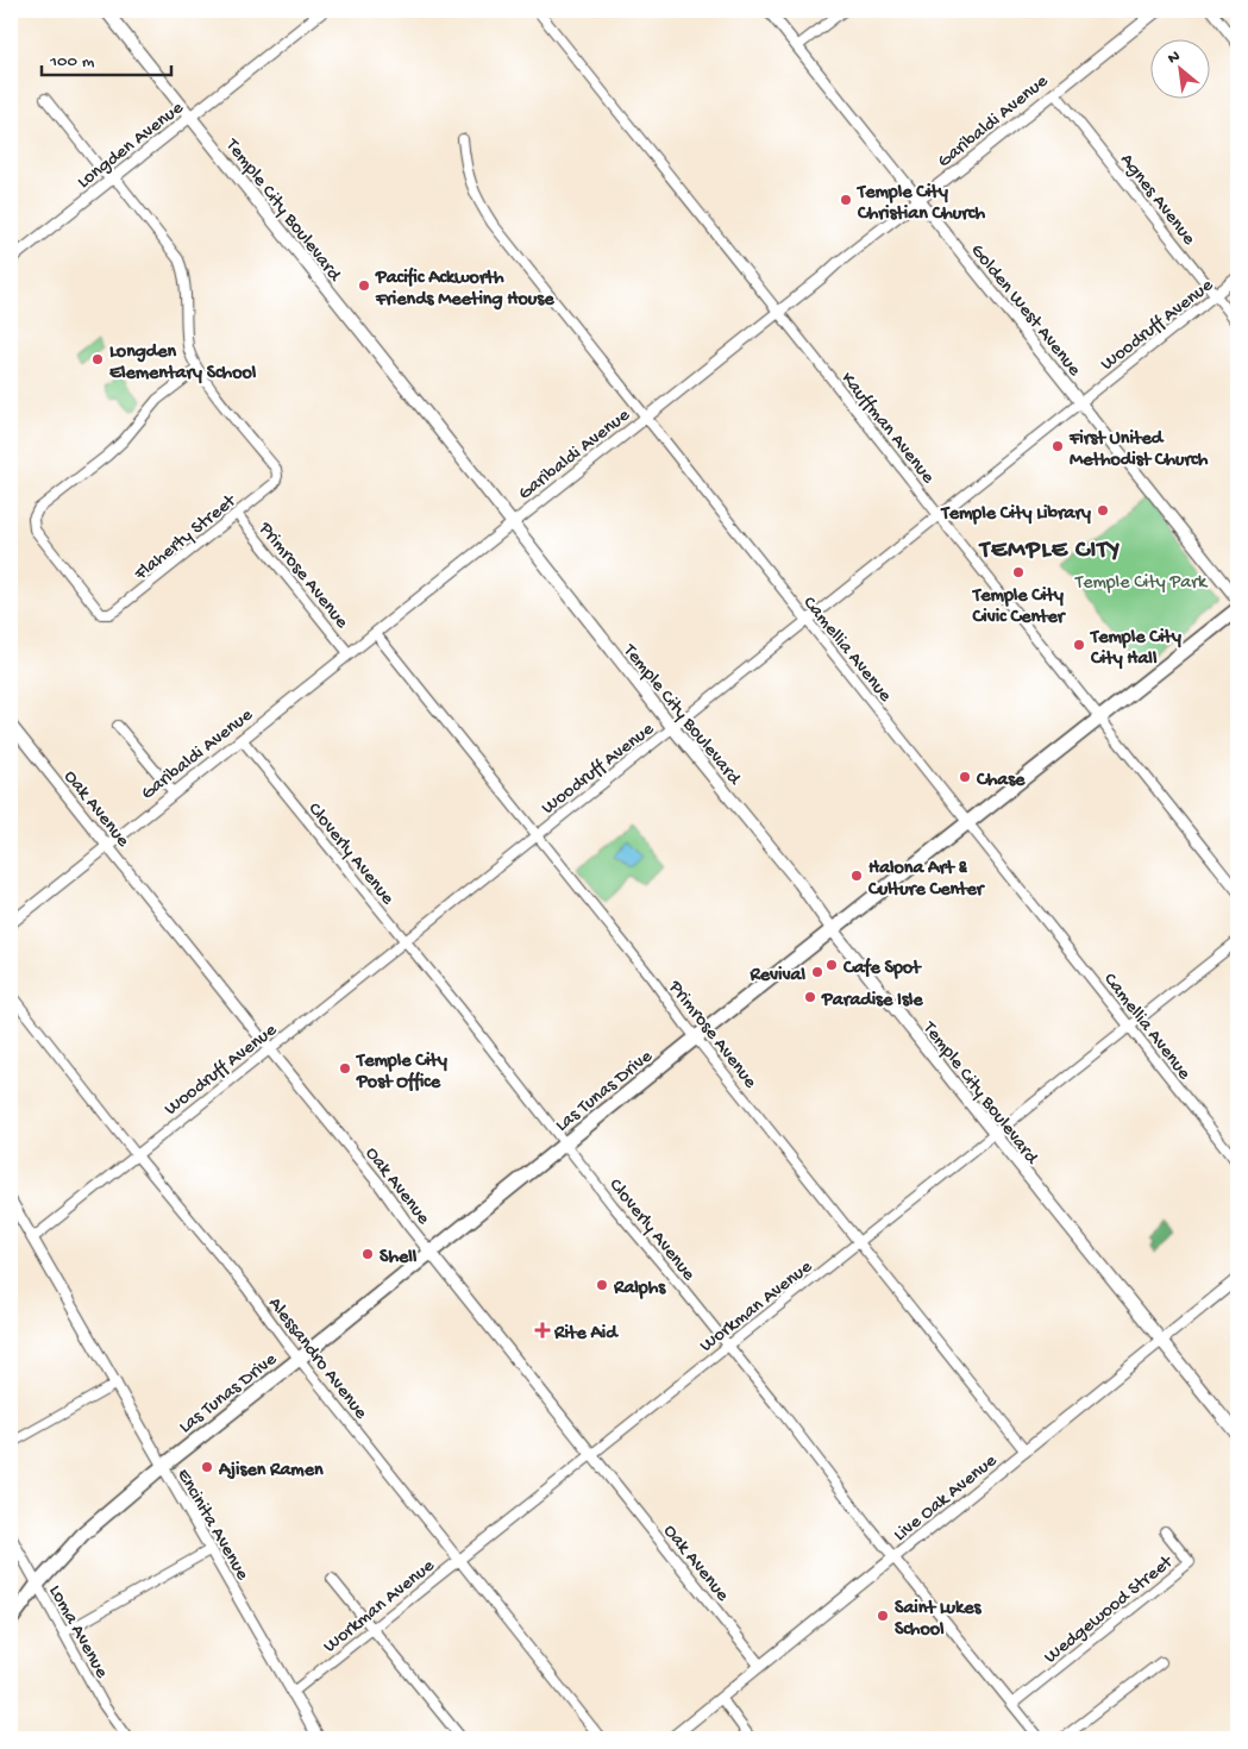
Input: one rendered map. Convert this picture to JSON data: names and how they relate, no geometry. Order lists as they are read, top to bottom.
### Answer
{
  "streets": {
    "main road": ["Temple City Boulevard", "Las Tunas Drive"],
    "street": [
      "Garibaldi Avenue",
      "Longden Avenue",
      "Agnes Avenue",
      "Golden West Avenue",
      "Woodruff Avenue",
      "Kauffman Avenue",
      "Flaherty Street",
      "Primrose Avenue",
      "Camellia Avenue",
      "Oak Avenue",
      "Cloverly Avenue",
      "Workman Avenue",
      "Alessandro Avenue",
      "Live Oak Avenue",
      "Encinita Avenue",
      "Wedgewood Street",
      "Loma Avenue"
    ]
  },
  "crossings": [
    ["Garibaldi Avenue", "Agnes Avenue"],
    ["Garibaldi Avenue", "Temple City Boulevard"],
    ["Garibaldi Avenue", "Golden West Avenue"],
    ["Garibaldi Avenue", "Kauffman Avenue"],
    ["Garibaldi Avenue", "Primrose Avenue"],
    ["Garibaldi Avenue", "Camellia Avenue"],
    ["Garibaldi Avenue", "Oak Avenue"],
    ["Garibaldi Avenue", "Cloverly Avenue"],
    ["Longden Avenue", "Temple City Boulevard"],
    ["Agnes Avenue", "Woodruff Avenue"],
    ["Temple City Boulevard", "Woodruff Avenue"],
    ["Temple City Boulevard", "Las Tunas Drive"],
    ["Temple City Boulevard", "Workman Avenue"],
    ["Temple City Boulevard", "Live Oak Avenue"],
    ["Golden West Avenue", "Woodruff Avenue"],
    ["Woodruff Avenue", "Kauffman Avenue"],
    ["Woodruff Avenue", "Primrose Avenue"],
    ["Woodruff Avenue", "Camellia Avenue"],
    ["Woodruff Avenue", "Oak Avenue"],
    ["Woodruff Avenue", "Cloverly Avenue"],
    ["Woodruff Avenue", "Alessandro Avenue"],
    ["Woodruff Avenue", "Encinita Avenue"],
    ["Kauffman Avenue", "Las Tunas Drive"],
    ["Flaherty Street", "Primrose Avenue"],
    ["Primrose Avenue", "Las Tunas Drive"],
    ["Primrose Avenue", "Workman Avenue"],
    ["Primrose Avenue", "Live Oak Avenue"],
    ["Camellia Avenue", "Las Tunas Drive"],
    ["Camellia Avenue", "Workman Avenue"],
    ["Oak Avenue", "Las Tunas Drive"],
    ["Oak Avenue", "Workman Avenue"],
    ["Oak Avenue", "Live Oak Avenue"],
    ["Cloverly Avenue", "Las Tunas Drive"],
    ["Cloverly Avenue", "Workman Avenue"],
    ["Cloverly Avenue", "Live Oak Avenue"],
    ["Cloverly Avenue", "Wedgewood Street"],
    ["Las Tunas Drive", "Alessandro Avenue"],
    ["Las Tunas Drive", "Encinita Avenue"],
    ["Las Tunas Drive", "Loma Avenue"],
    ["Workman Avenue", "Alessandro Avenue"],
    ["Workman Avenue", "Encinita Avenue"]
  ],
  "districts": ["TEMPLE CITY"],
  "parks": ["Temple City Park"],
  "places": {
    "other": [
      "Temple City Christian Church",
      "Pacific Ackworth Friends Meeting House",
      "Longden Elementary School",
      "First United Methodist Church",
      "Temple City Library",
      "Temple City Civic Center",
      "Temple City City Hall",
      "Chase",
      "Halona Art & Culture Center",
      "Cafe Spot",
      "Revival",
      "Paradise Isle",
      "Temple City Post Office",
      "Shell",
      "Ralphs",
      "Ajisen Ramen",
      "Saint Lukes School"
    ],
    "health": ["Rite Aid"]
  },
  "scale_bar": "100 m",
  "north": "top left"
}
